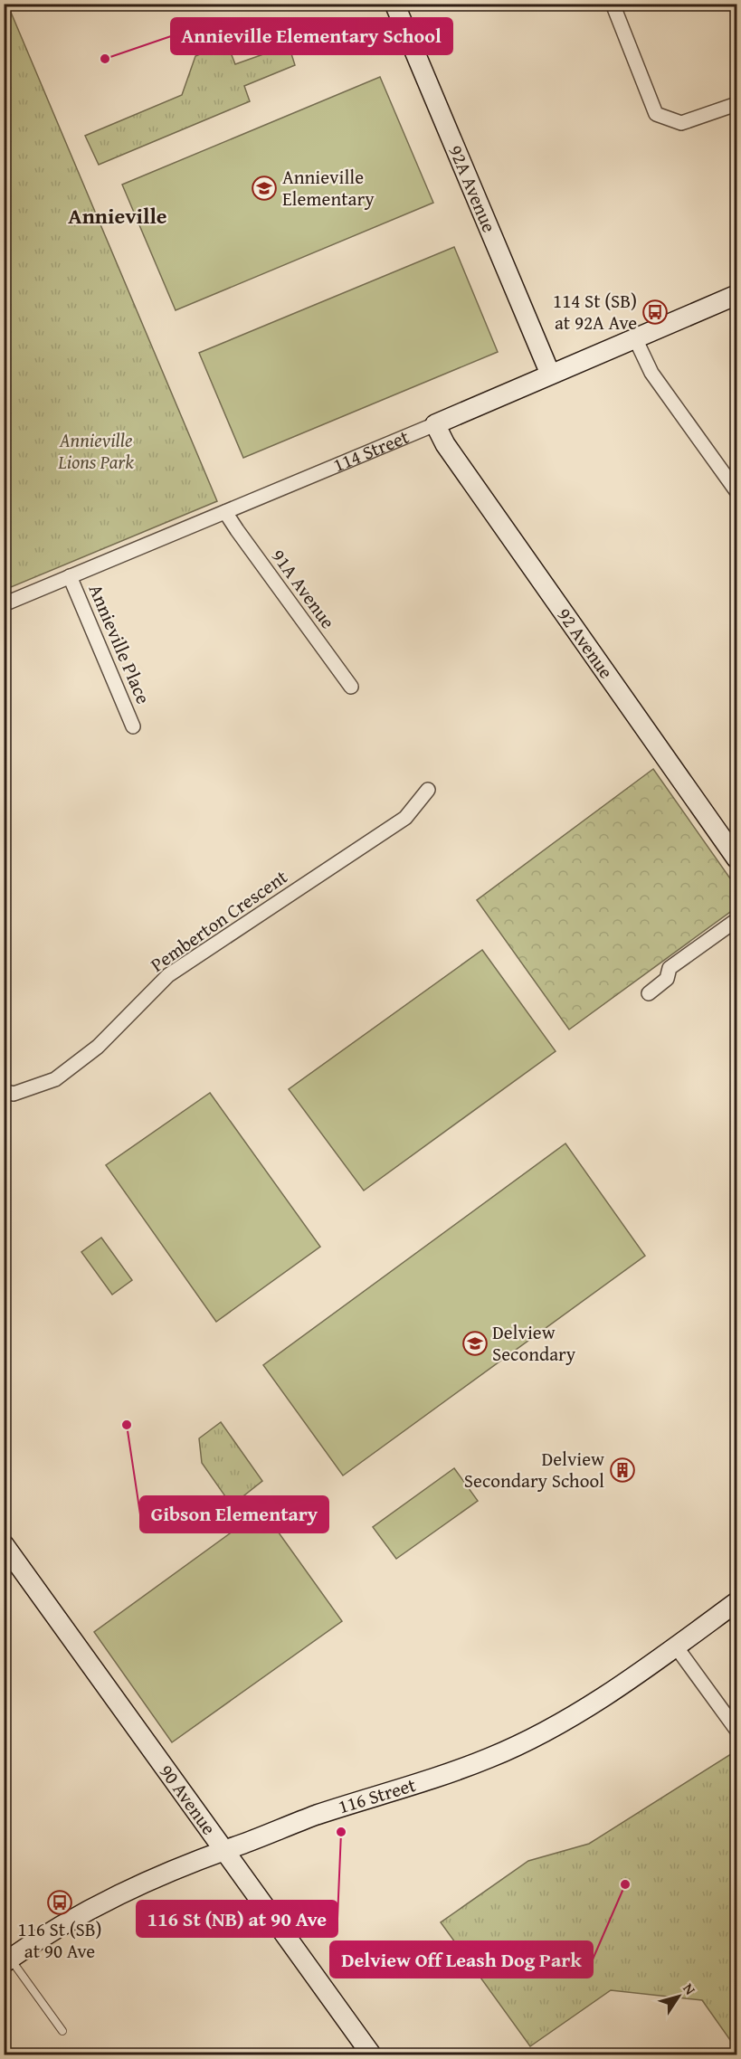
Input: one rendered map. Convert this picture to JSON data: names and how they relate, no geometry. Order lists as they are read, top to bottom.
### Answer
{
  "streets": {
    "street": [
      "92A Avenue",
      "114 Street",
      "91A Avenue",
      "92 Avenue",
      "Annieville Place",
      "Pemberton Crescent",
      "116 Street",
      "90 Avenue"
    ]
  },
  "crossings": [
    ["92A Avenue", "114 Street"],
    ["114 Street", "91A Avenue"],
    ["114 Street", "92 Avenue"],
    ["114 Street", "Annieville Place"],
    ["116 Street", "90 Avenue"]
  ],
  "districts": ["Annieville"],
  "parks": ["Annieville Lions Park"],
  "places": {
    "other": [
      "Annieville Elementary School",
      "Gibson Elementary",
      "116 St (NB) at 90 Ave",
      "Delview Off Leash Dog Park"
    ],
    "school or university": ["Annieville Elementary", "Delview Secondary"],
    "bus stop": ["114 St (SB) at 92A Ave", "116 St (SB) at 90 Ave"],
    "building": ["Delview Secondary School"]
  },
  "north": "top right"
}
